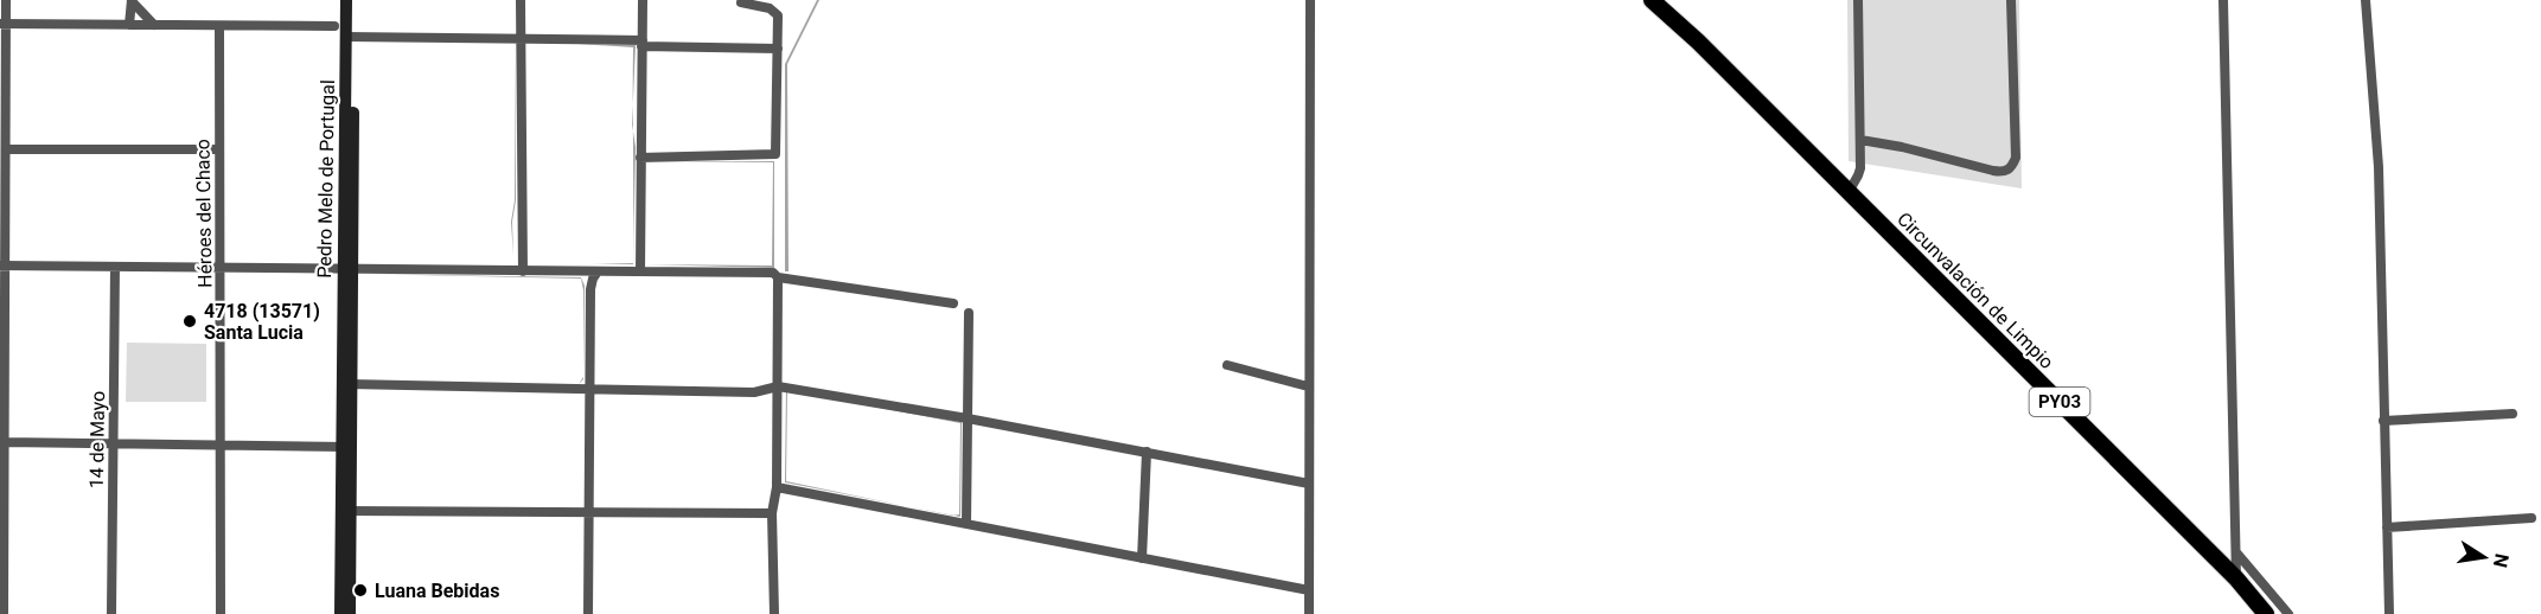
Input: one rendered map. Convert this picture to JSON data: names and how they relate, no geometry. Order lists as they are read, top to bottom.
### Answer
{
  "streets": {
    "highway": ["Circunvalación de Limpio", "PY03"],
    "street": ["Pedro Melo de Portugal", "Héroes del Chaco", "14 de Mayo"]
  },
  "places": ["4718 (13571) Santa Lucia", "Luana Bebidas"],
  "north": "right"
}
